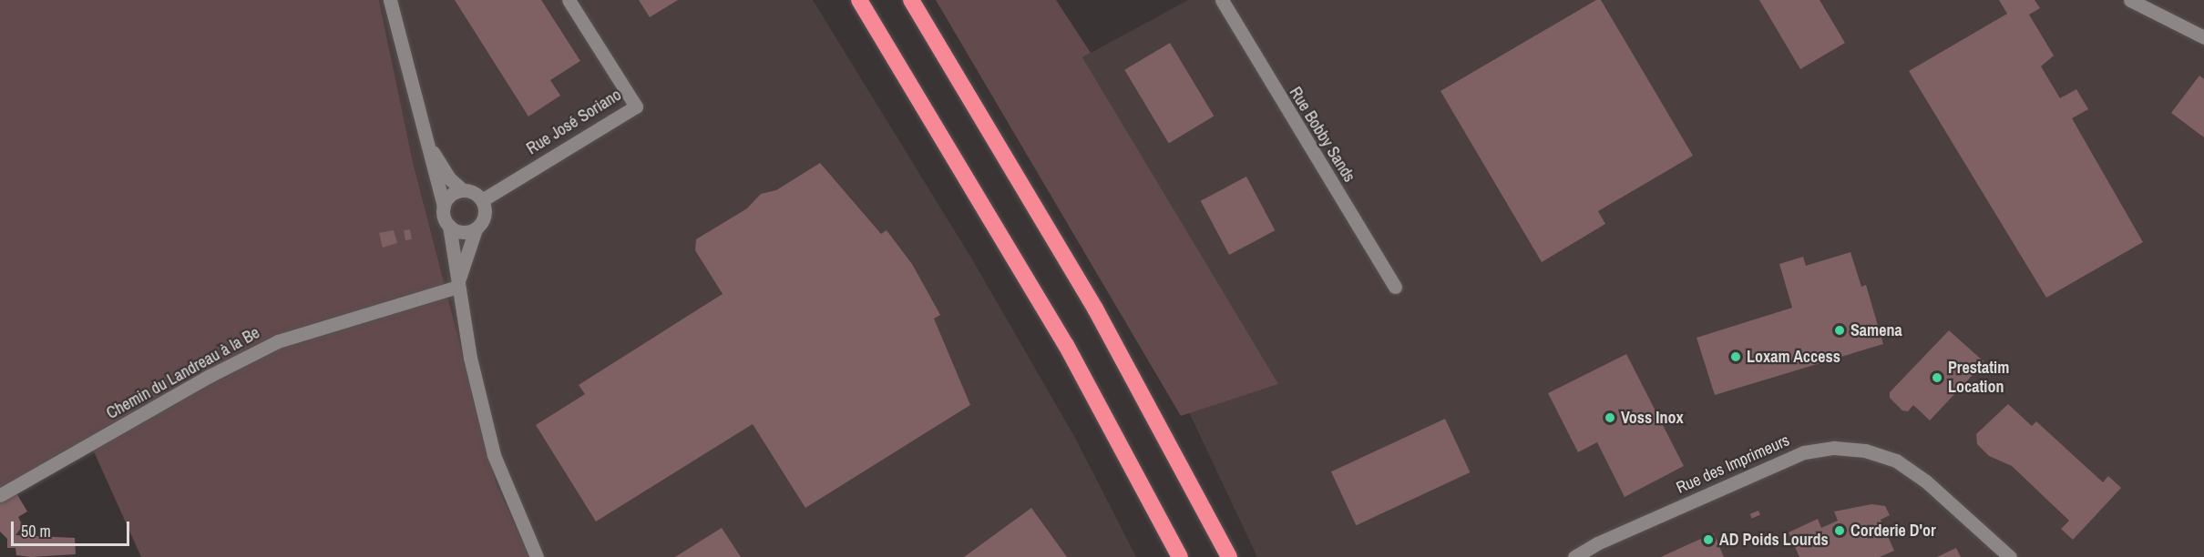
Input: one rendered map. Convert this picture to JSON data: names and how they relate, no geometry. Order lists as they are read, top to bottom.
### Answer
{
  "streets": {
    "street": [
      "Rue José Soriano",
      "Rue Bobby Sands",
      "Chemin du Landreau à la Be",
      "Rue des Imprimeurs"
    ]
  },
  "places": [
    "Samena",
    "Loxam Access",
    "Prestatim Location",
    "Voss Inox",
    "Corderie D'or",
    "AD Poids Lourds"
  ],
  "scale_bar": "50 m"
}
